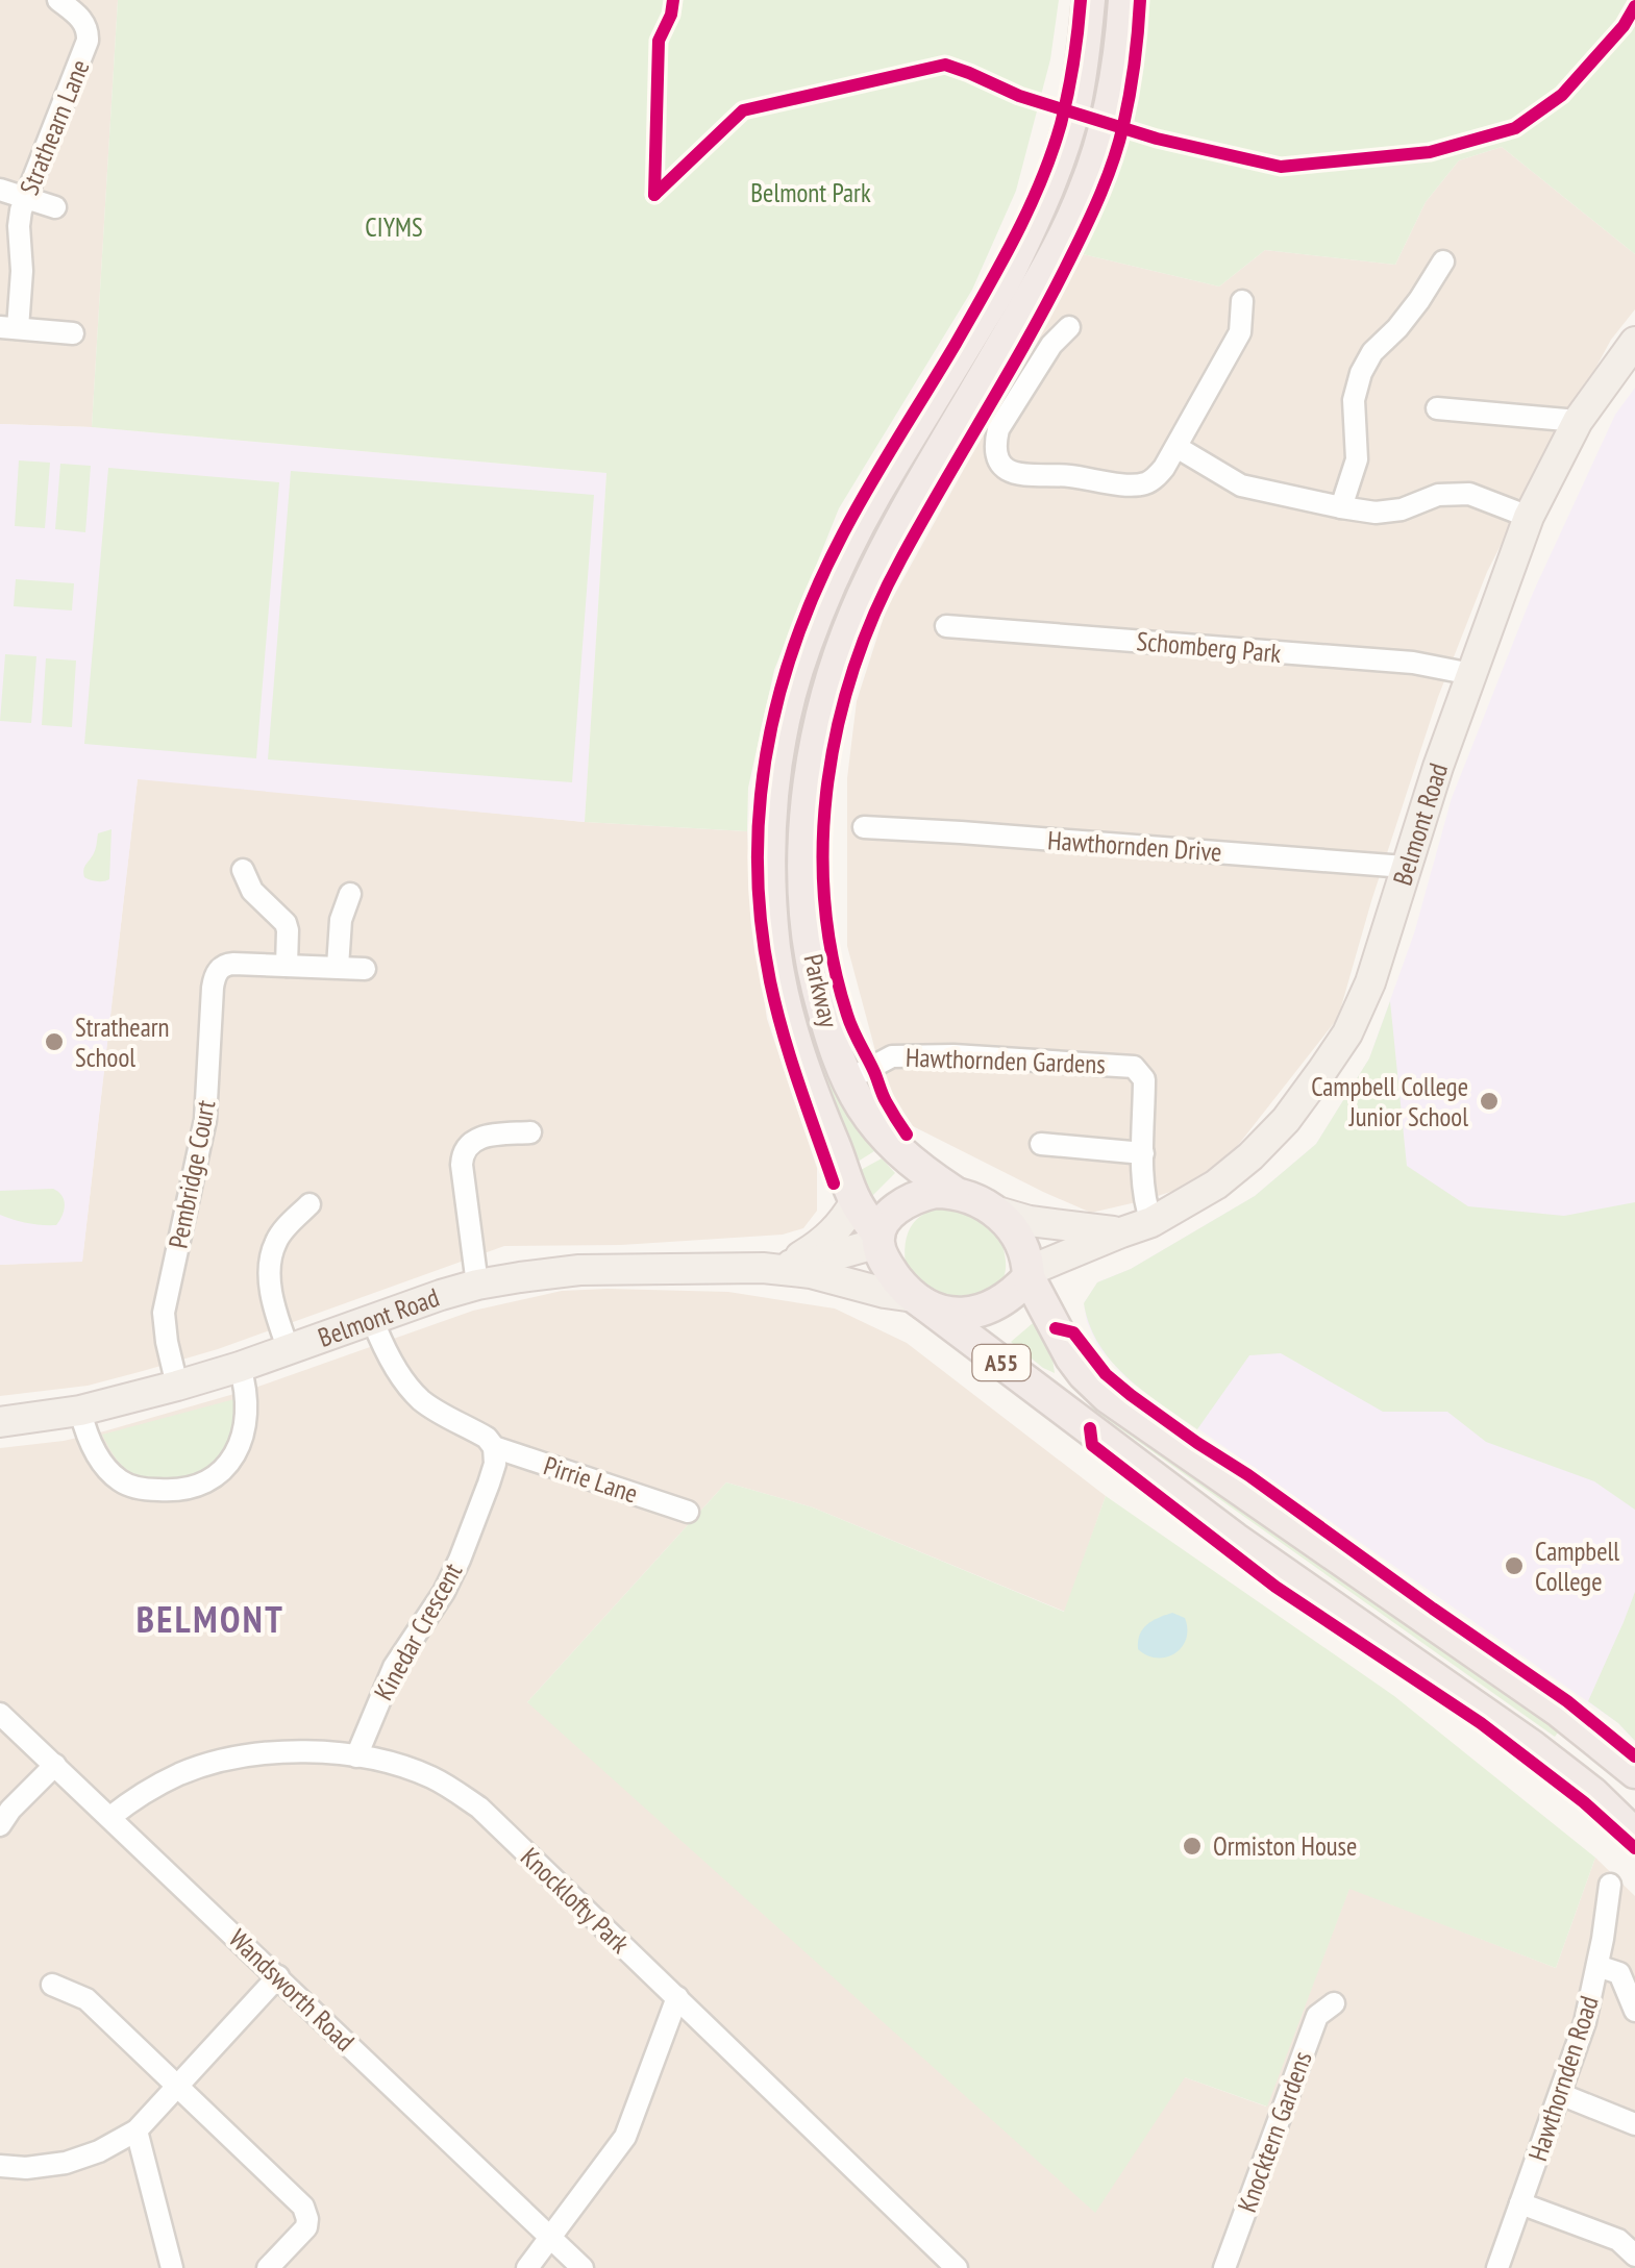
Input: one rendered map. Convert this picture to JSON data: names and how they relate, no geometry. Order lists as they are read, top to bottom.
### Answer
{
  "streets": {
    "highway": ["Parkway", "A55"],
    "main road": ["Belmont Road"],
    "street": [
      "Strathearn Lane",
      "Schomberg Park",
      "Hawthornden Drive",
      "Hawthornden Gardens",
      "Pembridge Court",
      "Pirrie Lane",
      "Kinedar Crescent",
      "Knocklofty Park",
      "Wandsworth Road",
      "Hawthornden Road",
      "Knocktern Gardens"
    ]
  },
  "crossings": [
    ["Schomberg Park", "Belmont Road"],
    ["Belmont Road", "Hawthornden Drive"],
    ["Belmont Road", "Parkway"],
    ["Belmont Road", "Hawthornden Gardens"],
    ["Belmont Road", "Pembridge Court"],
    ["Belmont Road", "A55"],
    ["Belmont Road", "Pirrie Lane"],
    ["Parkway", "Hawthornden Gardens"],
    ["Parkway", "A55"],
    ["Pirrie Lane", "Kinedar Crescent"],
    ["Kinedar Crescent", "Knocklofty Park"],
    ["Knocklofty Park", "Wandsworth Road"]
  ],
  "districts": ["BELMONT"],
  "parks": ["Belmont Park", "CIYMS"],
  "places": [
    "Strathearn School",
    "Campbell College Junior School",
    "Campbell College",
    "Ormiston House"
  ]
}
